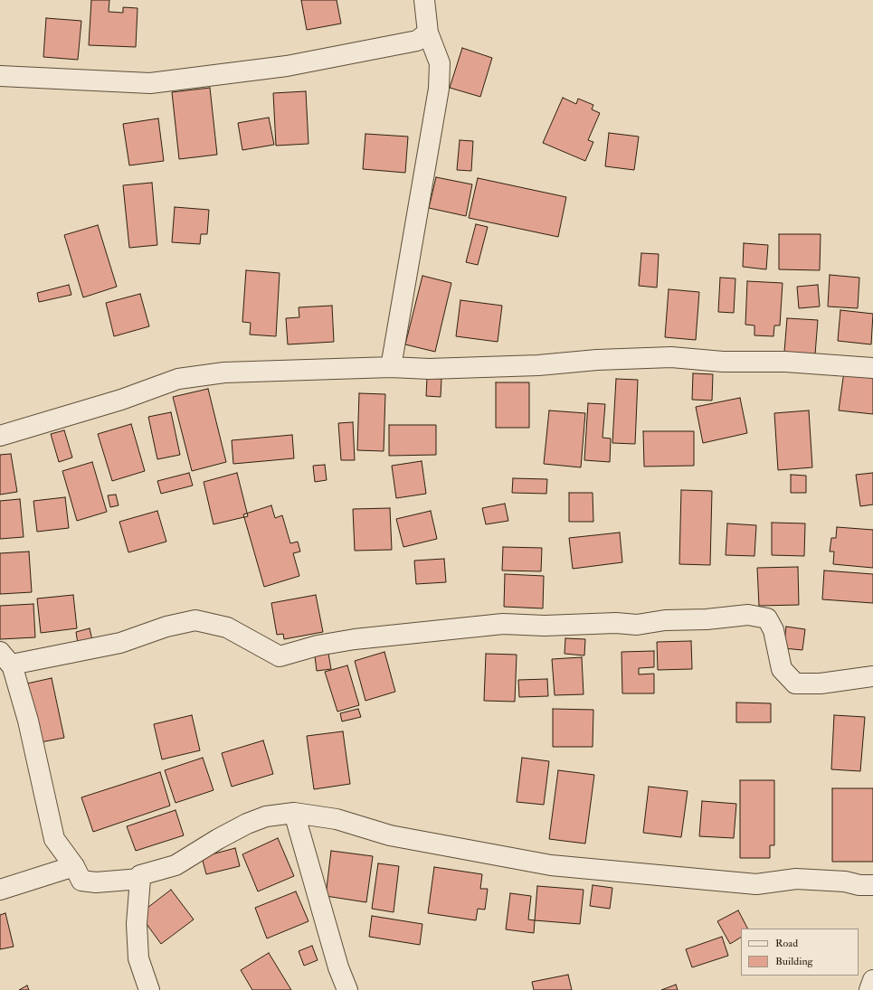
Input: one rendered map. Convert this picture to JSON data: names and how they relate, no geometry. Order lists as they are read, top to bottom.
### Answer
{
  "legend": ["Road", "Building"]
}
